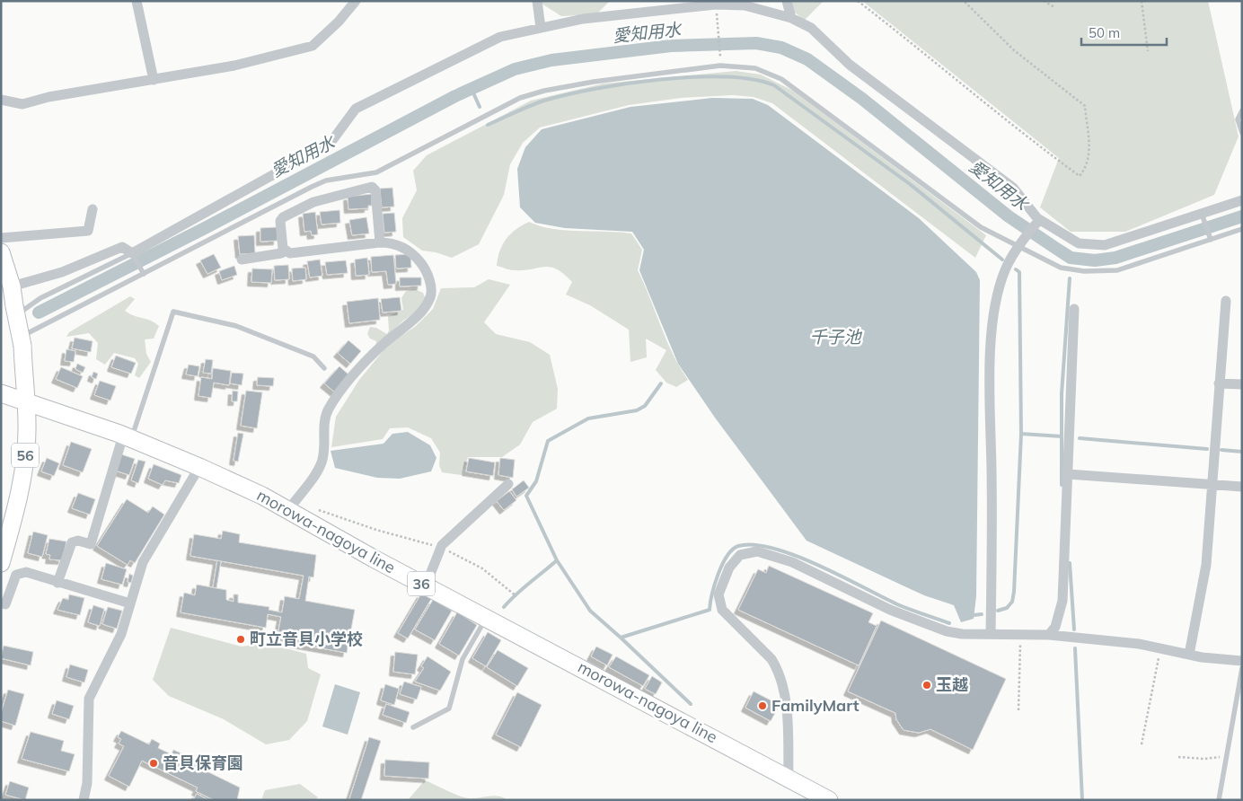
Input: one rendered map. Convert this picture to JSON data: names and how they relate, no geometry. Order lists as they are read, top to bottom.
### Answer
{
  "streets": {
    "main road": ["56", "morowa-nagoya line", "36"]
  },
  "crossings": [
    ["56", "morowa-nagoya line"]
  ],
  "water": ["愛知用水", "千子池"],
  "places": [
    "町立音貝小学校",
    "玉越",
    "FamilyMart",
    "音貝保育園"
  ],
  "scale_bar": "50 m"
}
